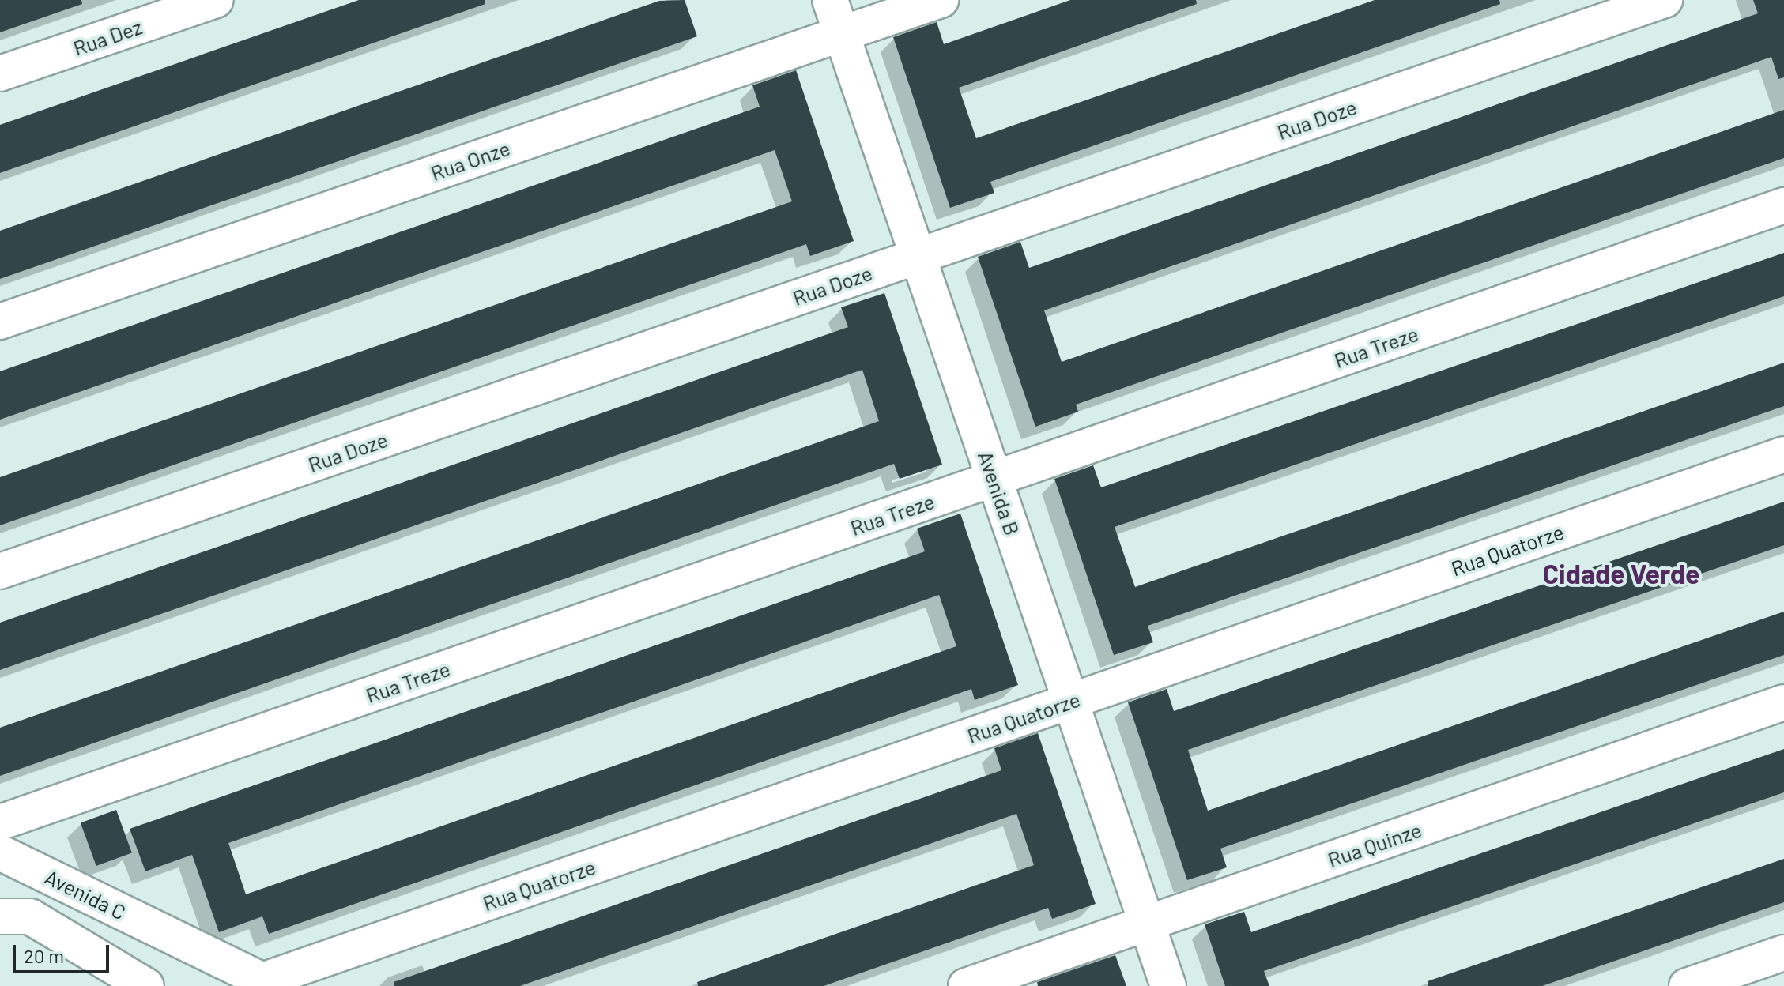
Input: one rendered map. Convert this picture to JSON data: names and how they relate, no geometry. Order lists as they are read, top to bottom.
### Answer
{
  "streets": {
    "street": [
      "Rua Dez",
      "Rua Doze",
      "Rua Onze",
      "Rua Treze",
      "Avenida B",
      "Rua Quatorze",
      "Rua Quinze",
      "Avenida C"
    ]
  },
  "crossings": [
    ["Rua Doze", "Avenida B"],
    ["Rua Onze", "Avenida B"],
    ["Rua Treze", "Avenida B"],
    ["Avenida B", "Rua Quatorze"],
    ["Avenida B", "Rua Quinze"],
    ["Rua Quatorze", "Avenida C"]
  ],
  "districts": ["Cidade Verde"],
  "scale_bar": "20 m"
}
